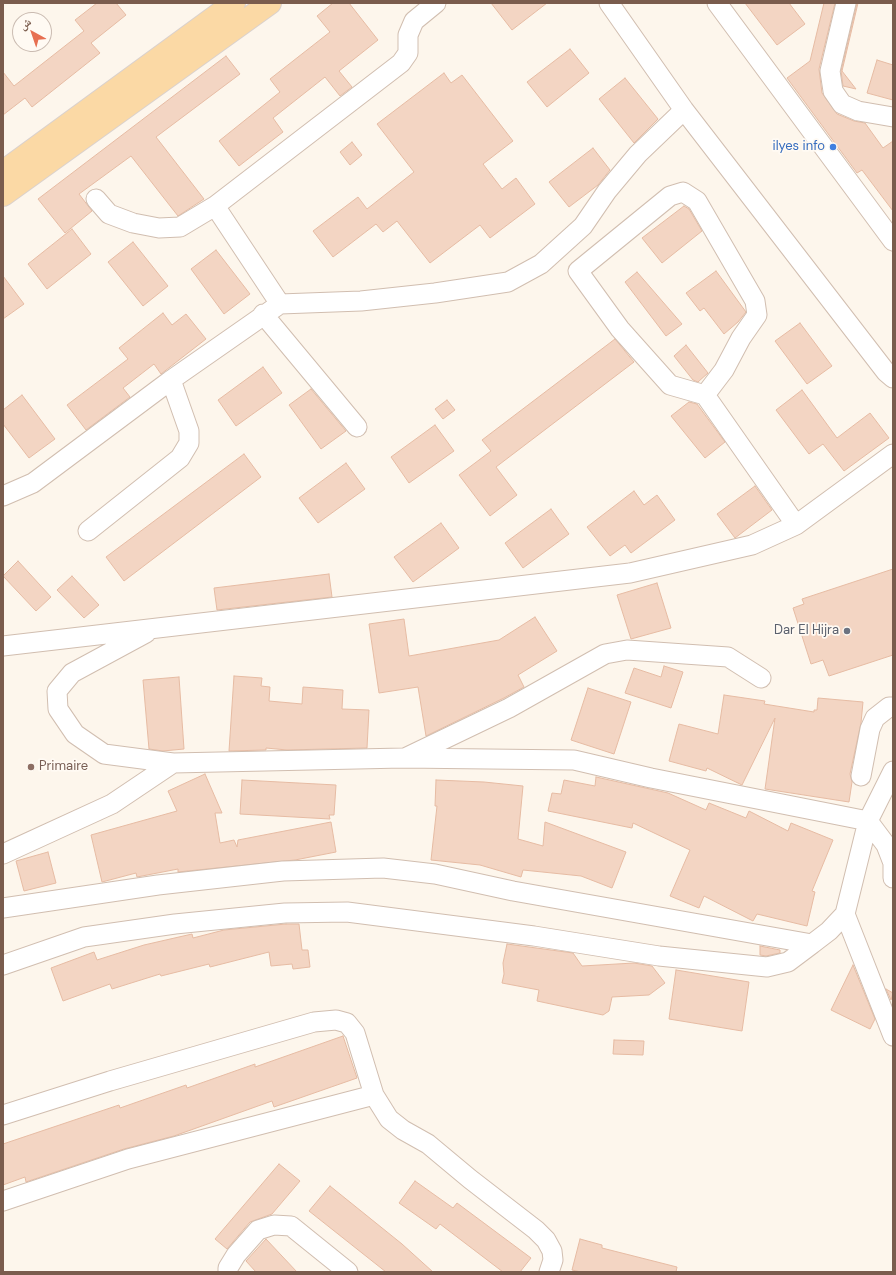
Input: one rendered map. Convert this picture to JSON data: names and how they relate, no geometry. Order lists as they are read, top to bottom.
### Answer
{
  "places": ["ilyes info", "Dar El Hijra", "Primaire"],
  "north": "top left"
}
